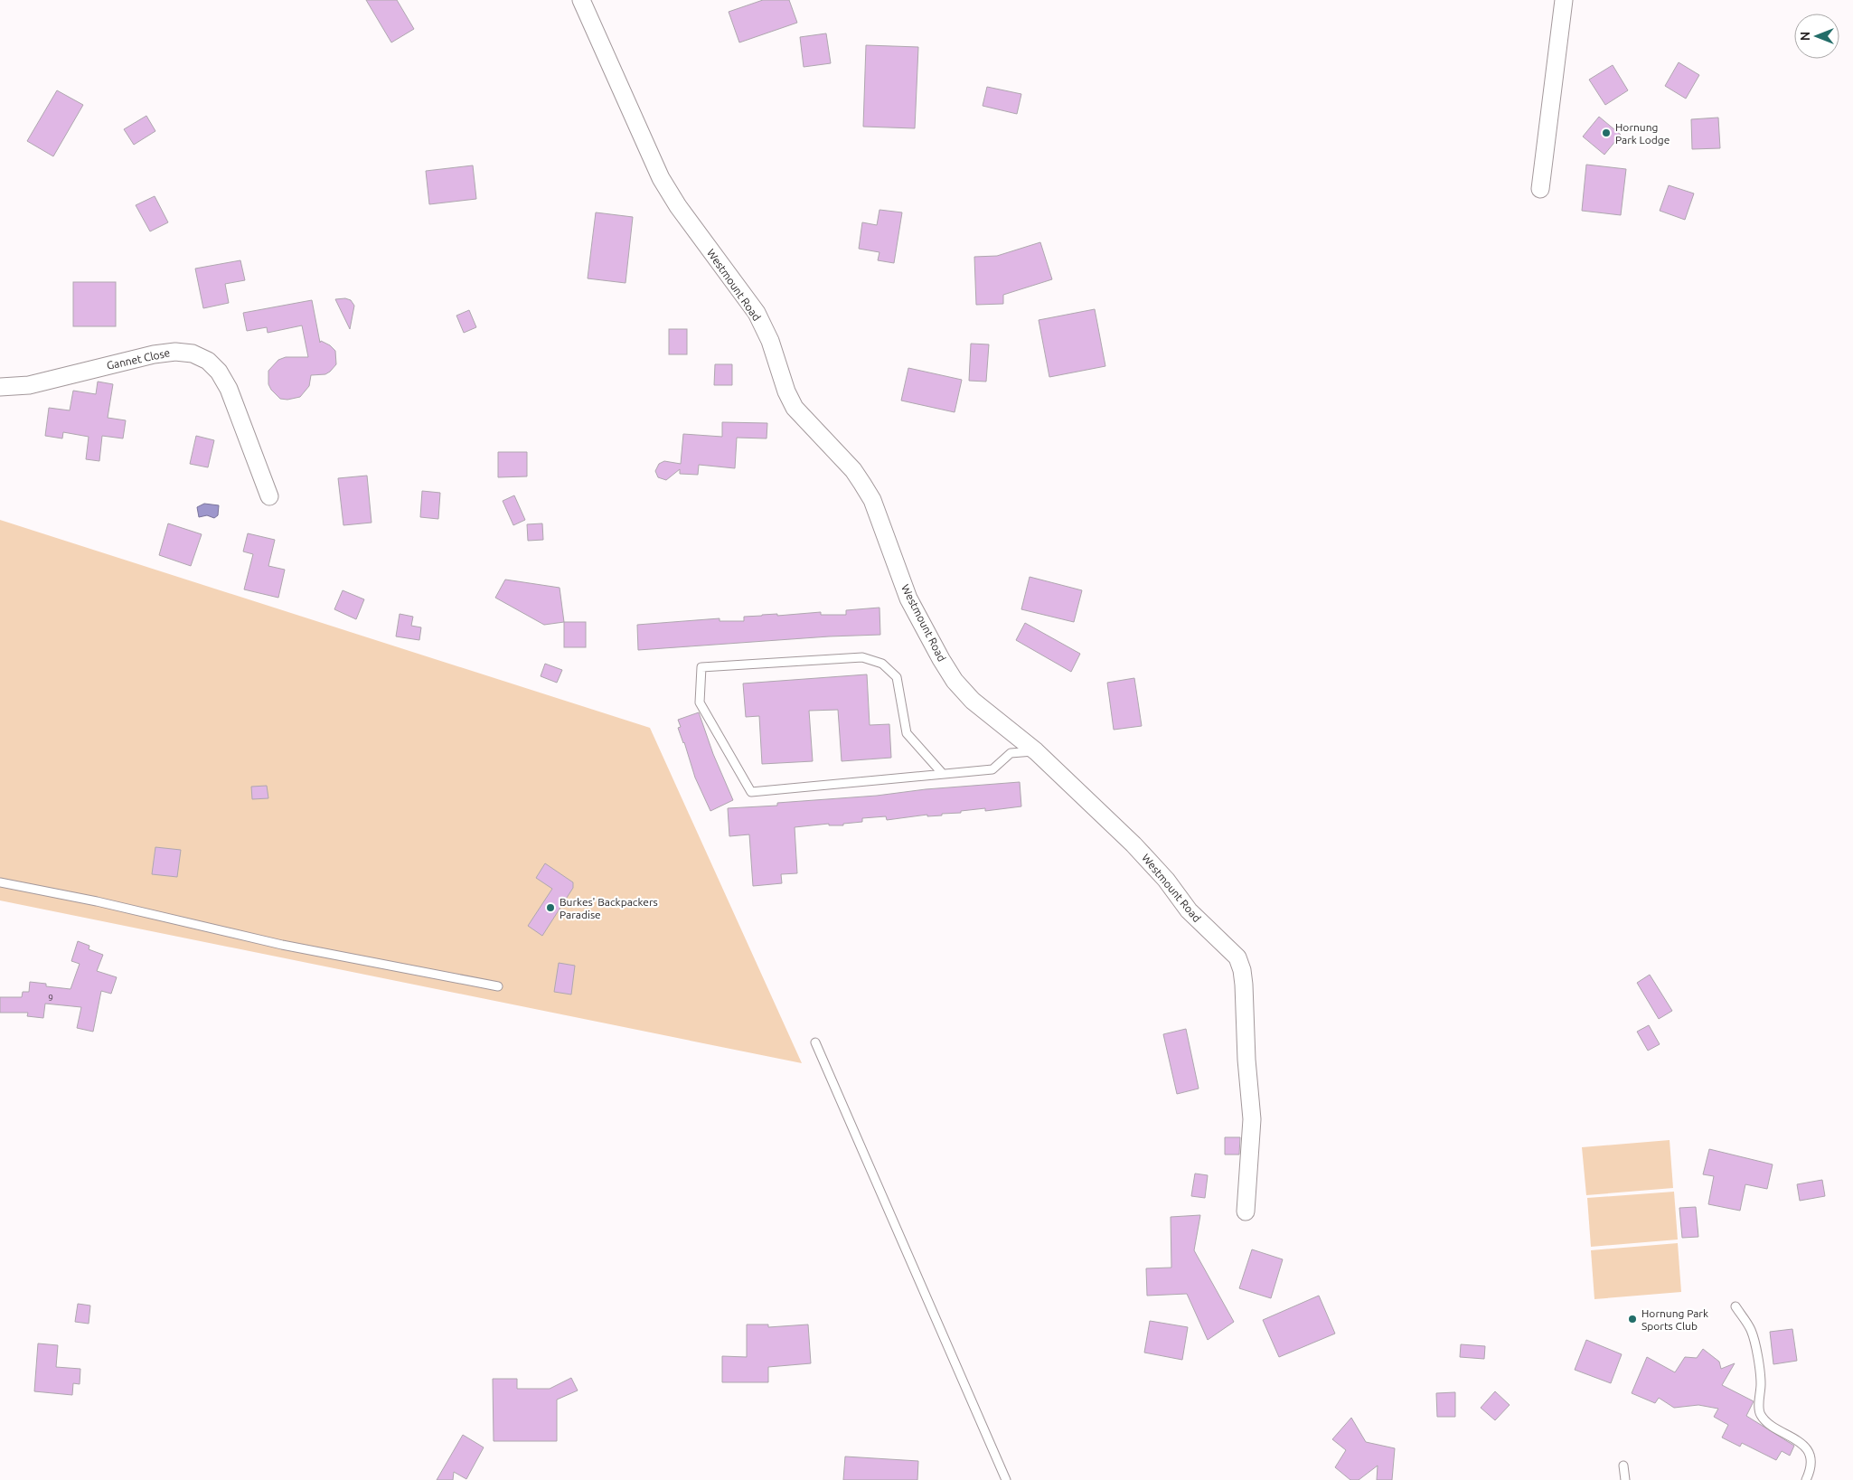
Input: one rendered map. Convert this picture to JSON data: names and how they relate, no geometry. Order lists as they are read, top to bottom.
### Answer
{
  "streets": {
    "street": ["Westmount Road", "Gannet Close"]
  },
  "places": ["Hornung Park Lodge", "Burkes' Backpackers Paradise", "Hornung Park Sports Club"],
  "house_numbers": ["9"],
  "north": "left"
}
